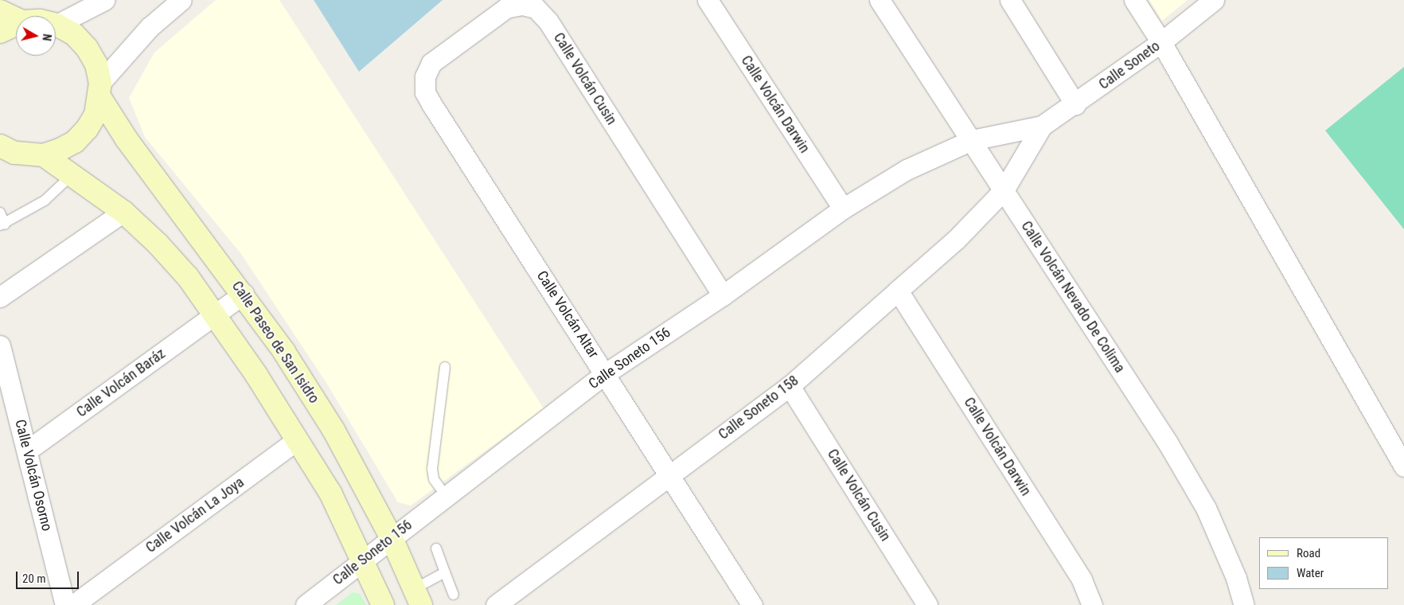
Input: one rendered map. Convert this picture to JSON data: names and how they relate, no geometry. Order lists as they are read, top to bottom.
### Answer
{
  "streets": {
    "main road": ["Calle Paseo de San Isidro"],
    "street": [
      "Calle Soneto",
      "Calle Volcán Cusin",
      "Calle Volcán Darwin",
      "Calle Volcán Nevado De Colima",
      "Calle Volcán Altar",
      "Calle Soneto 156",
      "Calle Volcán Baráz",
      "Calle Soneto 158",
      "Calle Volcán Osorno",
      "Calle Volcán La Joya"
    ]
  },
  "crossings": [
    ["Calle Soneto", "Calle Volcán Nevado De Colima"],
    ["Calle Soneto", "Calle Soneto 156"],
    ["Calle Soneto", "Calle Soneto 158"],
    ["Calle Volcán Cusin", "Calle Volcán Altar"],
    ["Calle Volcán Cusin", "Calle Soneto 156"],
    ["Calle Volcán Cusin", "Calle Soneto 158"],
    ["Calle Volcán Darwin", "Calle Soneto 156"],
    ["Calle Volcán Darwin", "Calle Soneto 158"],
    ["Calle Volcán Nevado De Colima", "Calle Soneto 156"],
    ["Calle Volcán Nevado De Colima", "Calle Soneto 158"],
    ["Calle Volcán Altar", "Calle Soneto 156"],
    ["Calle Volcán Altar", "Calle Soneto 158"],
    ["Calle Paseo de San Isidro", "Calle Soneto 156"],
    ["Calle Paseo de San Isidro", "Calle Volcán Baráz"],
    ["Calle Volcán Baráz", "Calle Volcán Osorno"]
  ],
  "legend": ["Road", "Water"],
  "scale_bar": "20 m",
  "north": "right"
}
